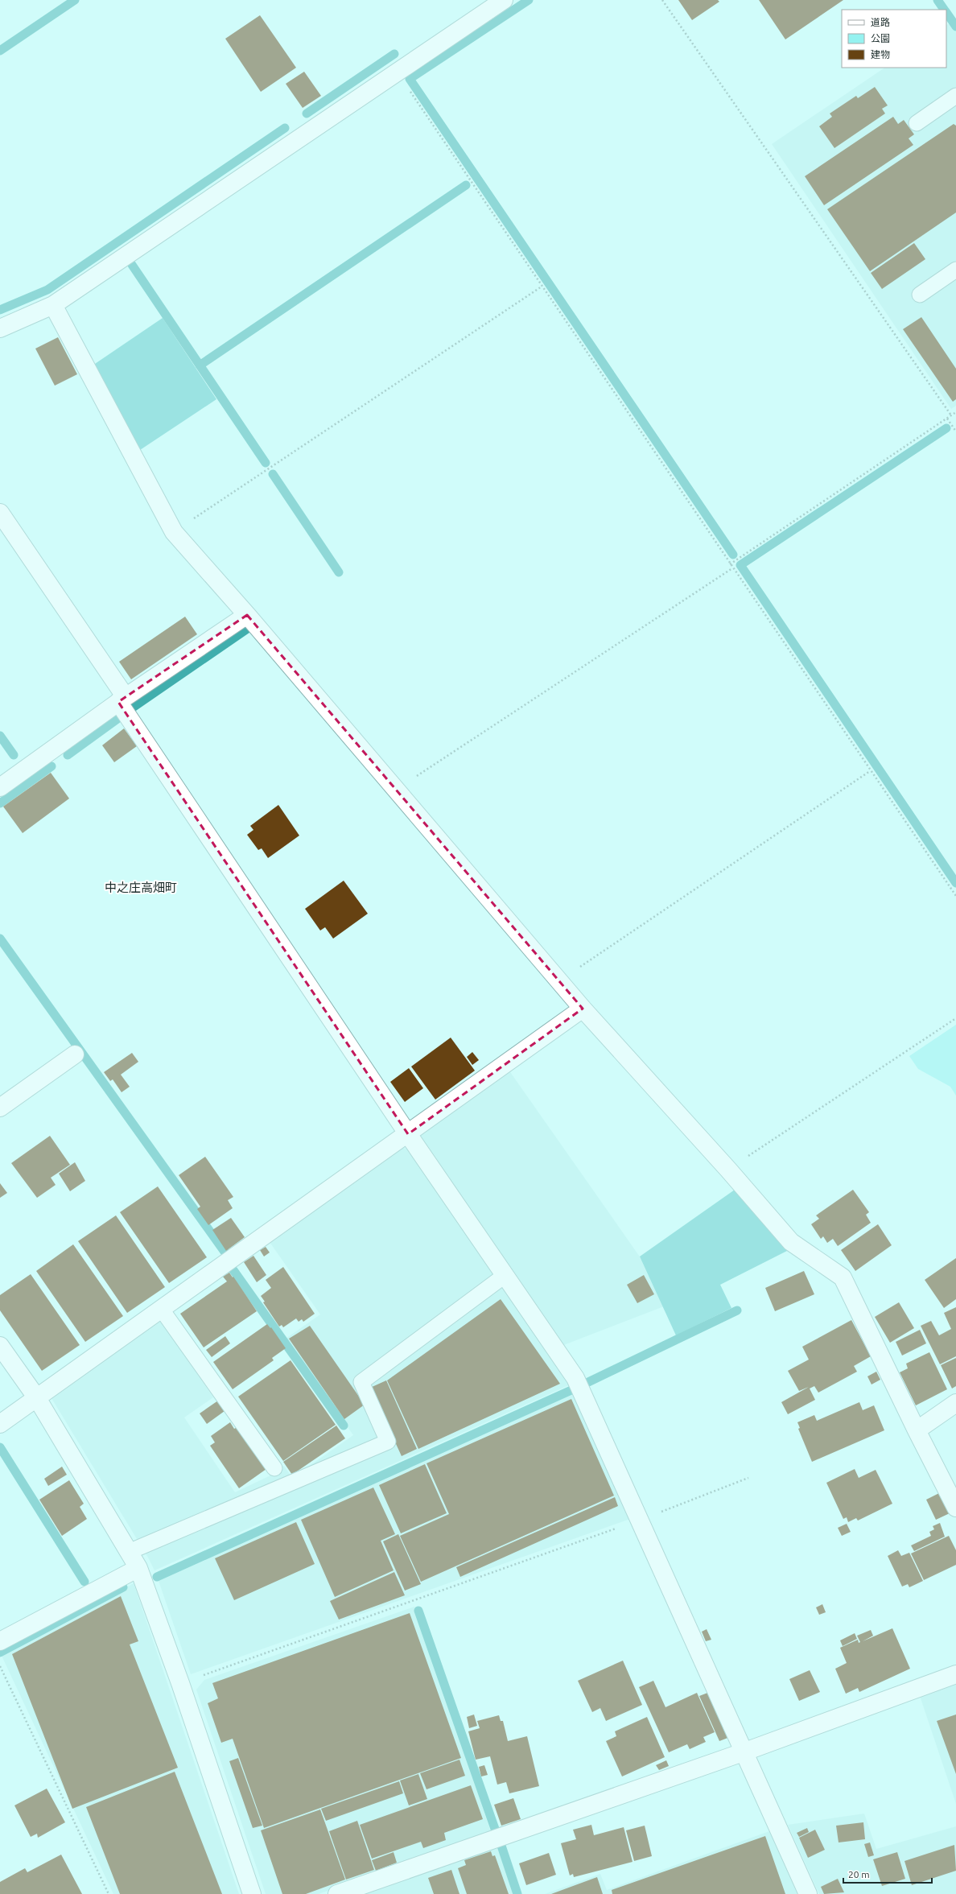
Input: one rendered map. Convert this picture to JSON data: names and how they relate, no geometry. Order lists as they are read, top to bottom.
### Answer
{
  "districts": ["中之庄高畑町"],
  "legend": ["道路", "公園", "建物"],
  "scale_bar": "20 m"
}
